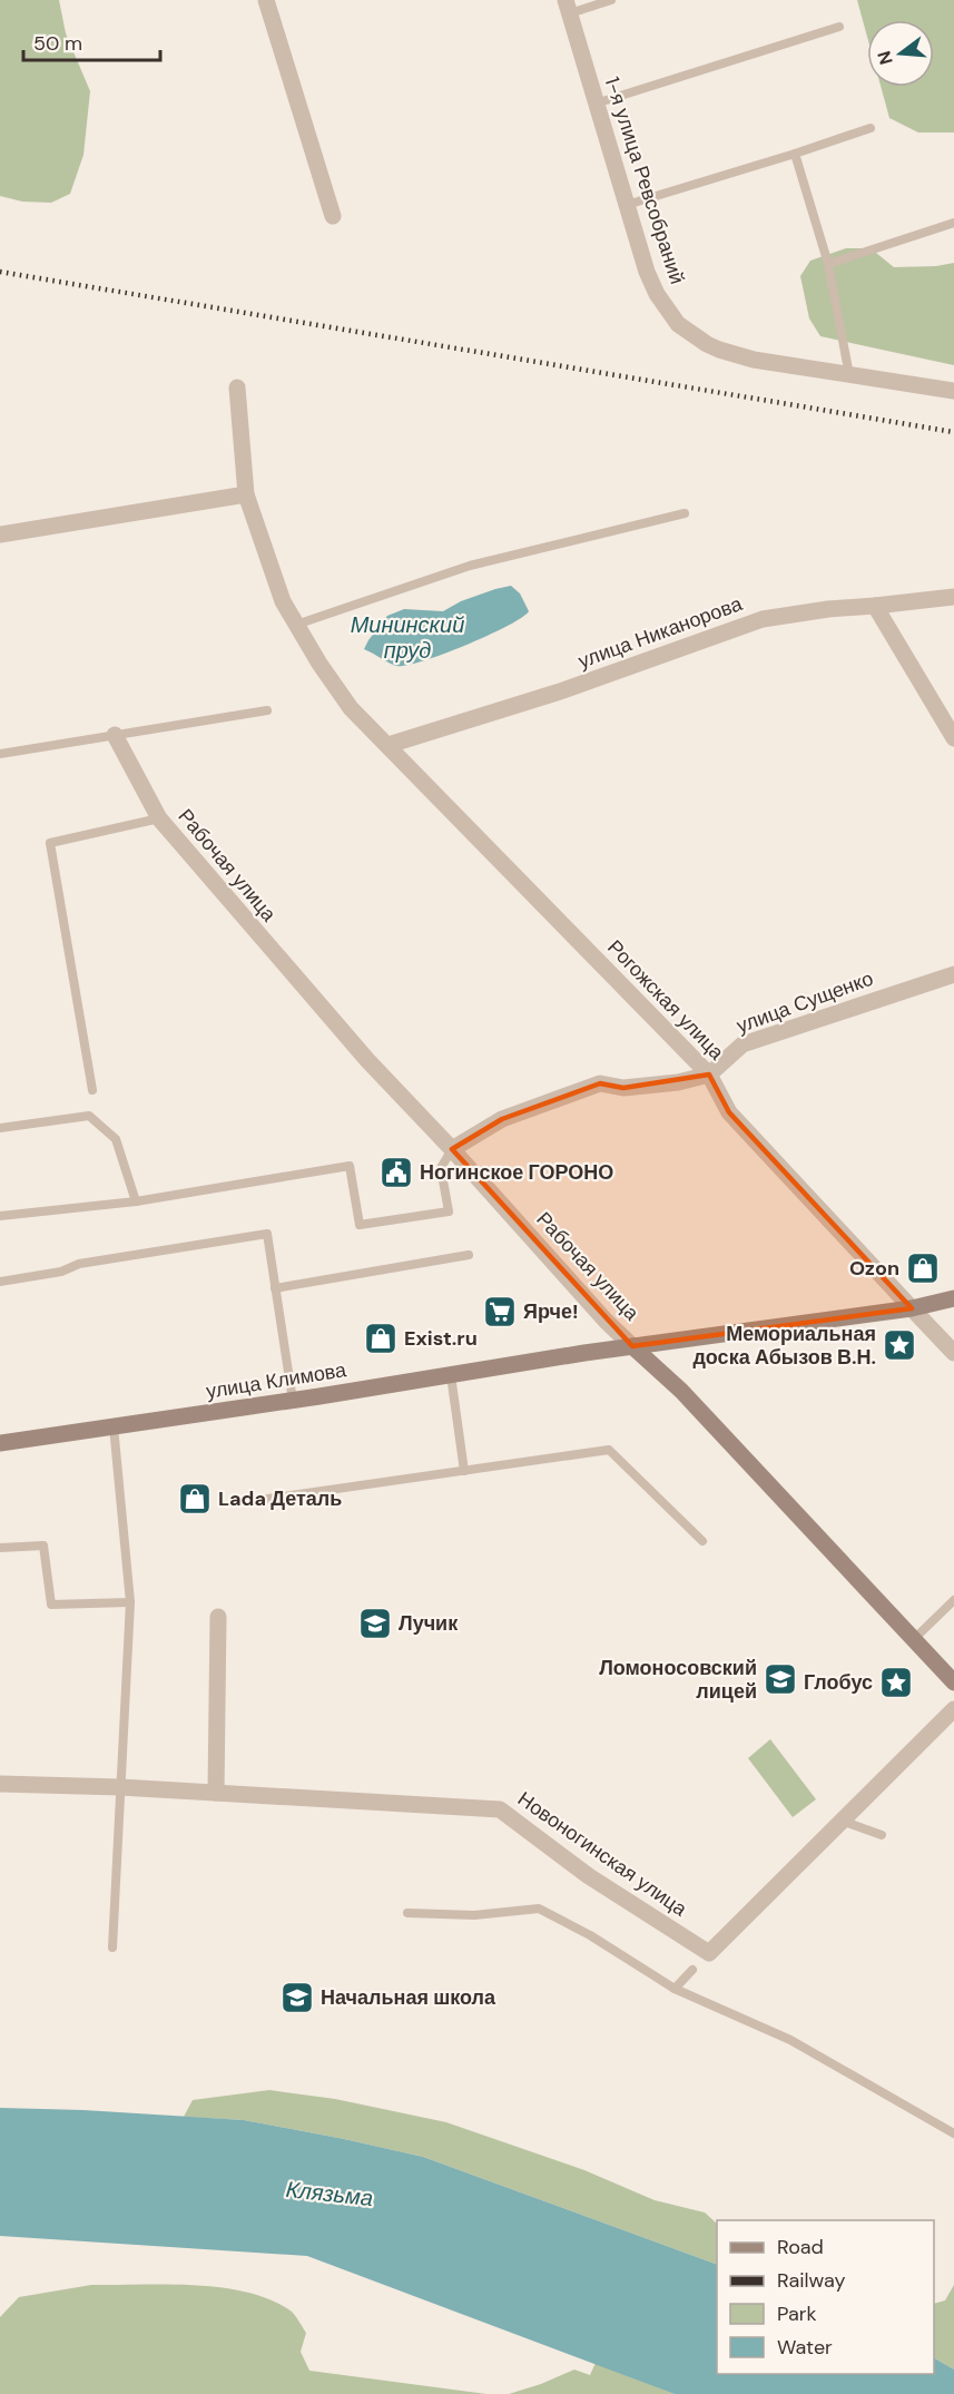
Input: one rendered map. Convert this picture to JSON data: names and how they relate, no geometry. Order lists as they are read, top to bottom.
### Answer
{
  "streets": {
    "main road": ["Рабочая улица", "улица Климова"],
    "street": [
      "1-я улица Ревсобраний",
      "улица Никанорова",
      "Рогожская улица",
      "улица Сущенко",
      "Новоногинская улица"
    ]
  },
  "crossings": [
    ["улица Никанорова", "Рогожская улица"],
    ["Рабочая улица", "улица Сущенко"],
    ["Рабочая улица", "улица Климова"],
    ["Рогожская улица", "улица Сущенко"],
    ["Рогожская улица", "улица Климова"]
  ],
  "water": ["Мининский пруд", "Клязьма"],
  "places": {
    "public building": ["Ногинское ГОРОНО"],
    "shop": ["Ozon", "Exist.ru", "Lada Деталь"],
    "supermarket": ["Ярче!"],
    "place": ["Мемориальная доска Абызов В.Н.", "Глобус"],
    "school or university": ["Лучик", "Ломоносовский лицей", "Начальная школа"]
  },
  "legend": [
    "Road",
    "Railway",
    "Park",
    "Water"
  ],
  "scale_bar": "50 m",
  "north": "left"
}
